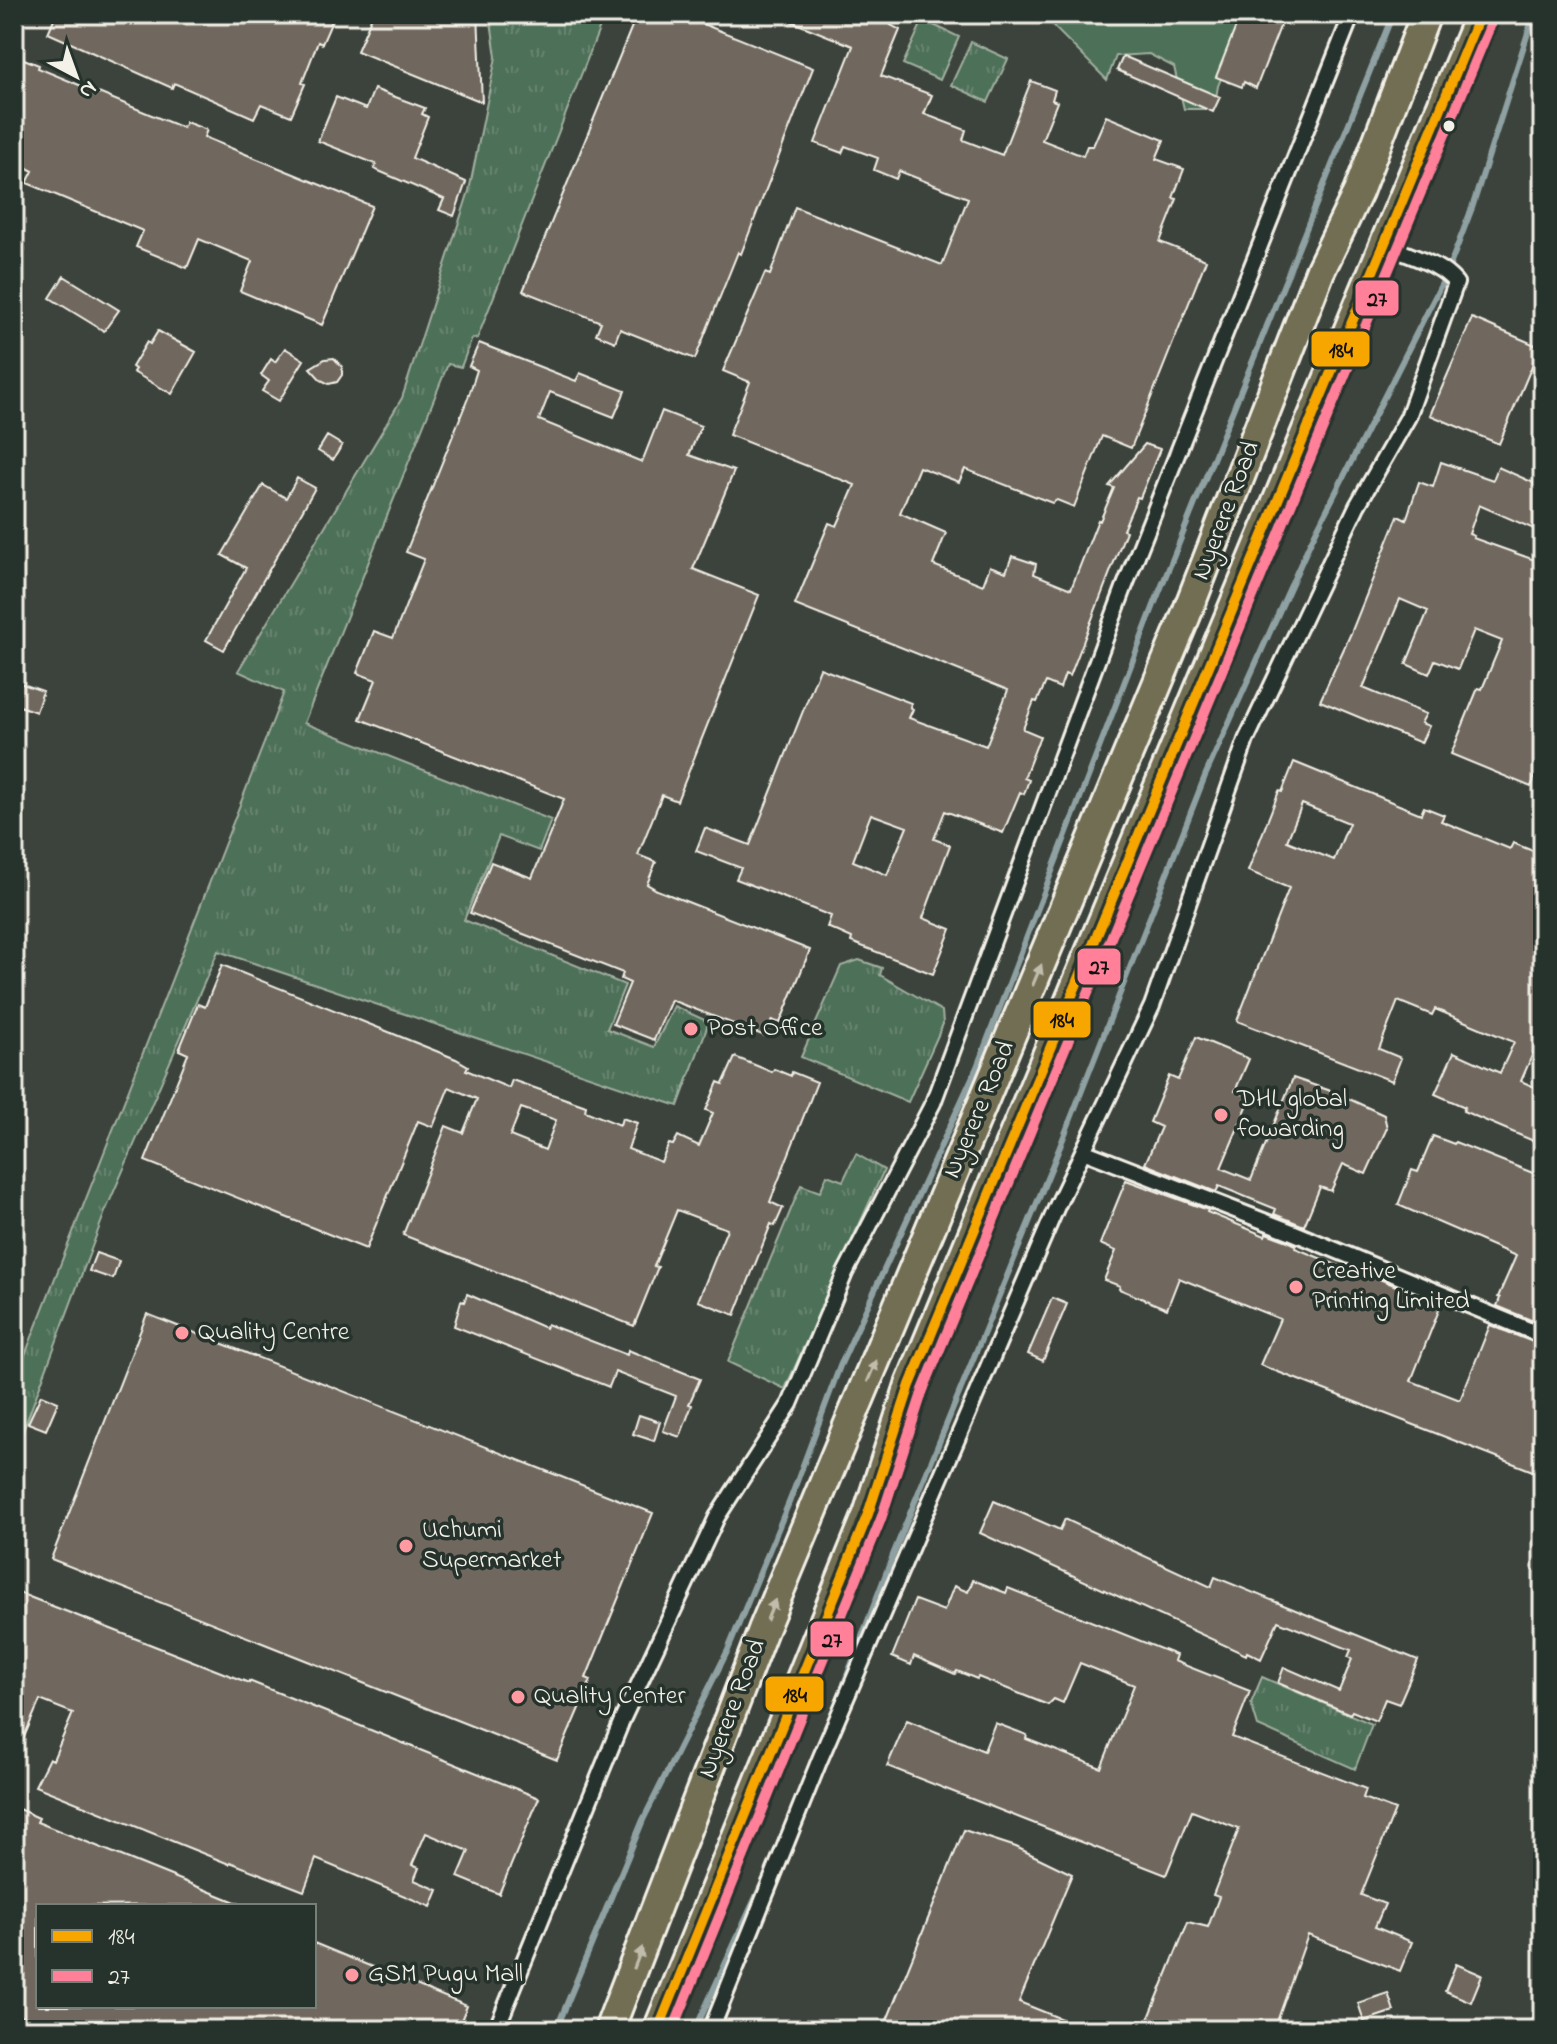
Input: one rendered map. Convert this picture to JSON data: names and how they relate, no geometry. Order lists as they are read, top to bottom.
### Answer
{
  "streets": {
    "highway": ["Nyerere Road"]
  },
  "places": [
    "Post Office",
    "DHL global fowarding",
    "Creative Printing Limited",
    "Quality Centre",
    "Uchumi Supermarket",
    "Quality Center",
    "GSM Pugu Mall"
  ],
  "lines": ["transit line 184", "transit line 27"],
  "legend": ["184", "27"],
  "north": "bottom right"
}
